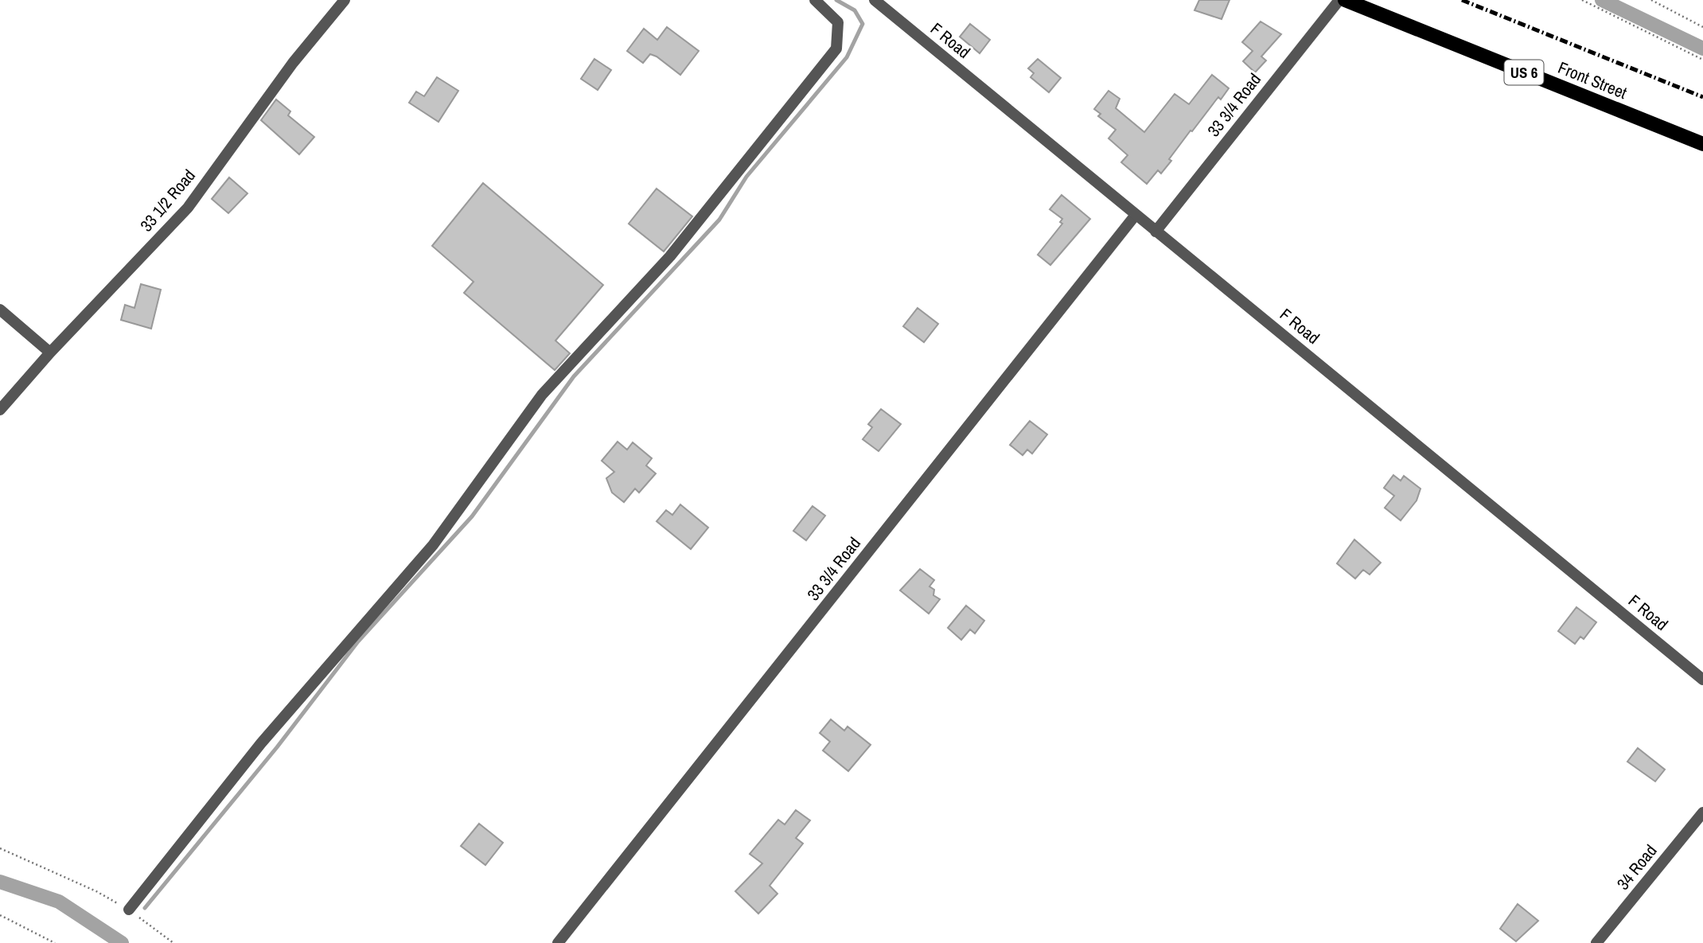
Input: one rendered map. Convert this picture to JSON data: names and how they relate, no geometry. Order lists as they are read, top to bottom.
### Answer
{
  "streets": {
    "main road": ["US 6", "Front Street"],
    "street": [
      "F Road",
      "33 3/4 Road",
      "33 1/2 Road",
      "34 Road"
    ]
  },
  "crossings": [
    ["F Road", "33 3/4 Road"]
  ]
}
